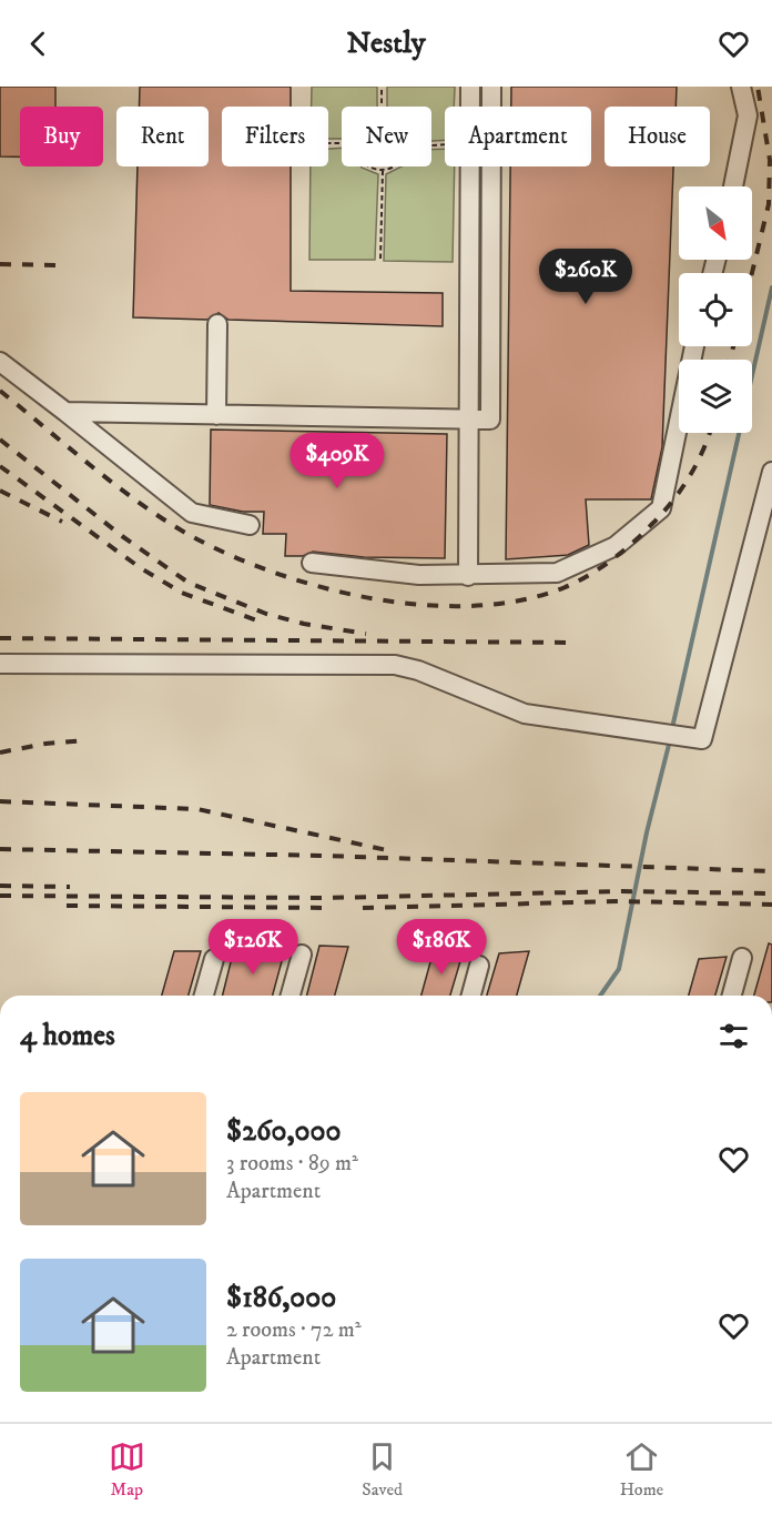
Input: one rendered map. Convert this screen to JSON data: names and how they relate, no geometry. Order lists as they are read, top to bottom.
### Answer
{
  "north": "bottom right",
  "page": {
    "header": "Nestly",
    "chip": [
      "Buy",
      "Rent",
      "Filters",
      "New",
      "Apartment",
      "House"
    ],
    "price": [
      "$260K",
      "$409K",
      "$126K",
      "$186K"
    ],
    "heading": "4 homes",
    "list": [
      {
        "name": "$260,000",
        "note": "3 rooms · 89 m² · Apartment"
      },
      {
        "name": "$186,000",
        "note": "2 rooms · 72 m² · Apartment"
      }
    ],
    "tabs": ["Map", "Saved", "Home"]
  }
}
